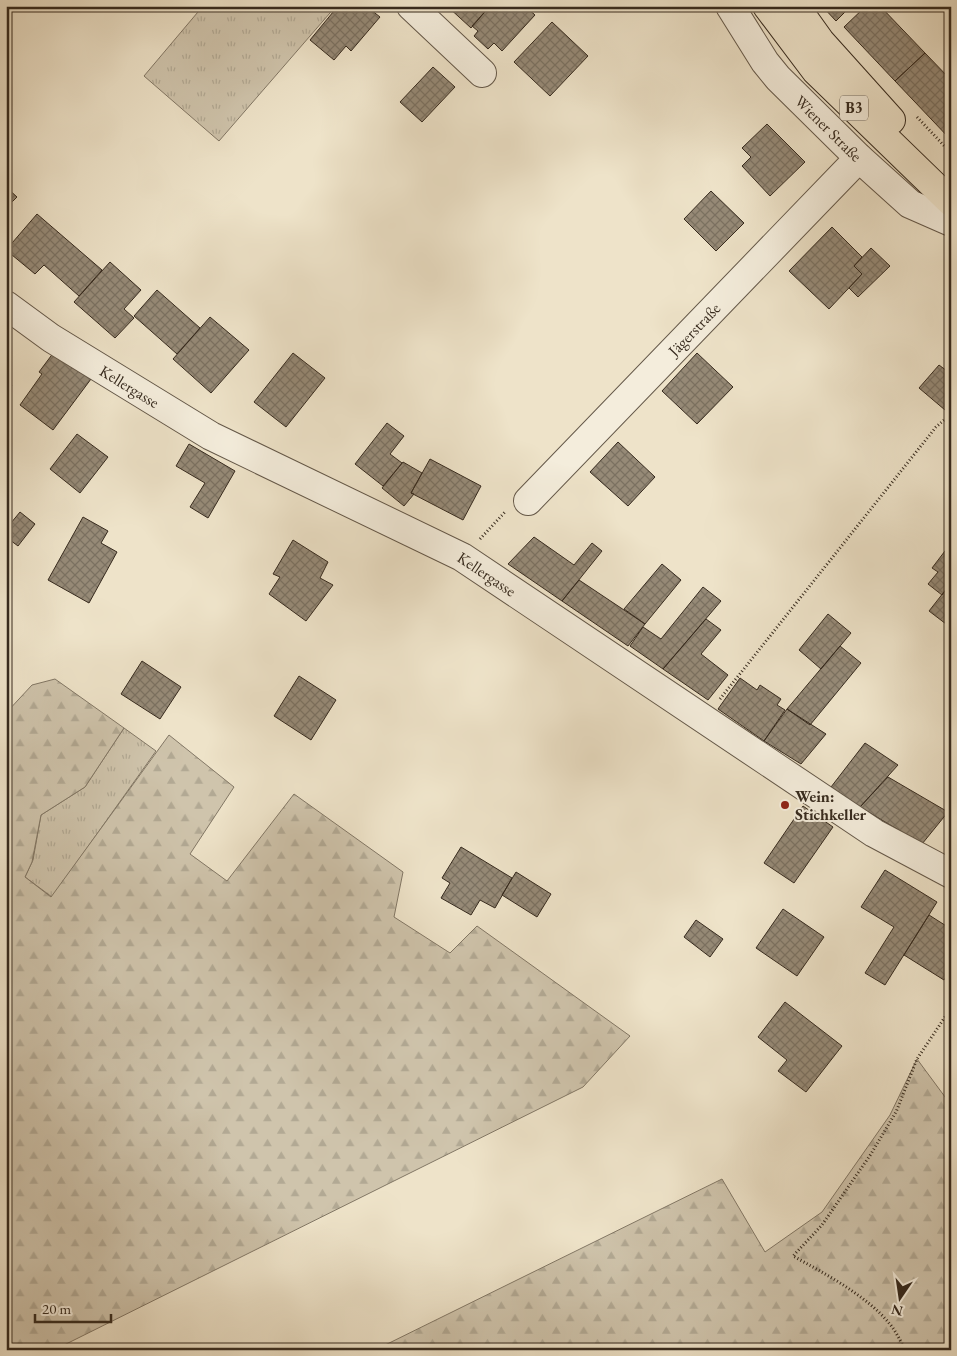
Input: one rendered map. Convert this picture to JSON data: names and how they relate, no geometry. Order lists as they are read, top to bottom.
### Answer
{
  "streets": {
    "main road": ["B3", "Wiener Straße"],
    "street": ["Jägerstraße", "Kellergasse"]
  },
  "crossings": [
    ["Wiener Straße", "Jägerstraße"]
  ],
  "places": ["Wein: Stichkeller"],
  "scale_bar": "20 m",
  "north": "bottom"
}
